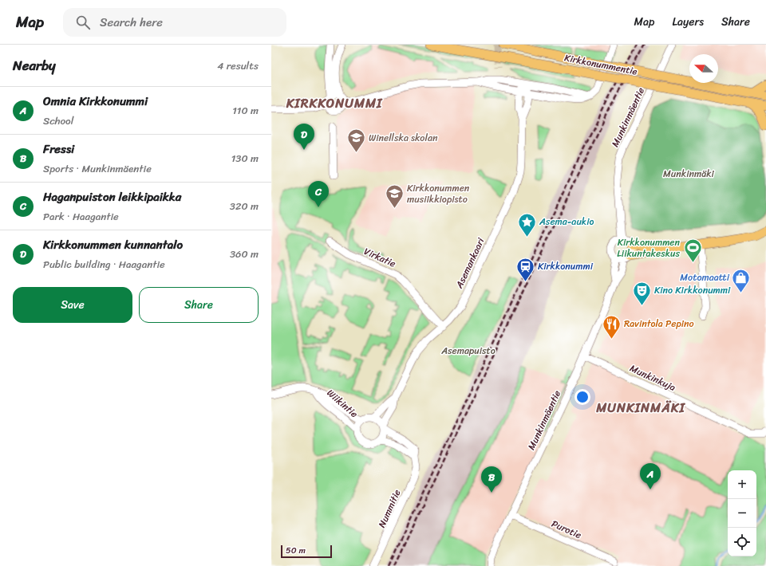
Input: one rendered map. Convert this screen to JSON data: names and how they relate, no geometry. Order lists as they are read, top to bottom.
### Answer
{
  "streets": {
    "main road": ["Kirkkonummentie"],
    "street": [
      "Munkinmäentie",
      "Virkatie",
      "Asemankaari",
      "Munkinkuja",
      "Wiikintie",
      "Nummitie",
      "Purotie"
    ]
  },
  "crossings": [
    ["Munkinmäentie", "Munkinkuja"],
    ["Munkinmäentie", "Purotie"],
    ["Virkatie", "Asemankaari"],
    ["Asemankaari", "Wiikintie"],
    ["Asemankaari", "Nummitie"],
    ["Wiikintie", "Nummitie"]
  ],
  "districts": ["KIRKKONUMMI", "MUNKINMÄKI"],
  "parks": ["Munkinmäki", "Asemapuisto"],
  "places": {
    "school or university": ["Winellska skolan", "Kirkkonummen musiikkiopisto"],
    "place": ["Asema-aukio"],
    "sports": ["Kirkkonummen Liikuntakeskus"],
    "station": ["Kirkkonummi"],
    "shop": ["Motomaatti"],
    "theatre": ["Kino Kirkkonummi"],
    "restaurant": ["Ravintola Pepino"]
  },
  "scale_bar": "50 m",
  "north": "left",
  "page": {
    "header": "Map",
    "search": "Search here",
    "nav": ["Map", "Layers", "Share"],
    "heading": ["Nearby", "4 results"],
    "list": [
      {
        "mark": "A",
        "name": "Omnia Kirkkonummi",
        "note": "School",
        "value": "110 m"
      },
      {
        "mark": "B",
        "name": "Fressi",
        "note": "Sports · Munkinmäentie",
        "value": "130 m"
      },
      {
        "mark": "C",
        "name": "Haganpuiston leikkipaikka",
        "note": "Park · Haagantie",
        "value": "320 m"
      },
      {
        "mark": "D",
        "name": "Kirkkonummen kunnantalo",
        "note": "Public building · Haagantie",
        "value": "360 m"
      }
    ],
    "pins": [
      "D",
      "C",
      "A",
      "B"
    ],
    "buttons": ["Save", "Share"],
    "map_buttons": ["+", "−"],
    "scale": "50 m"
  }
}
